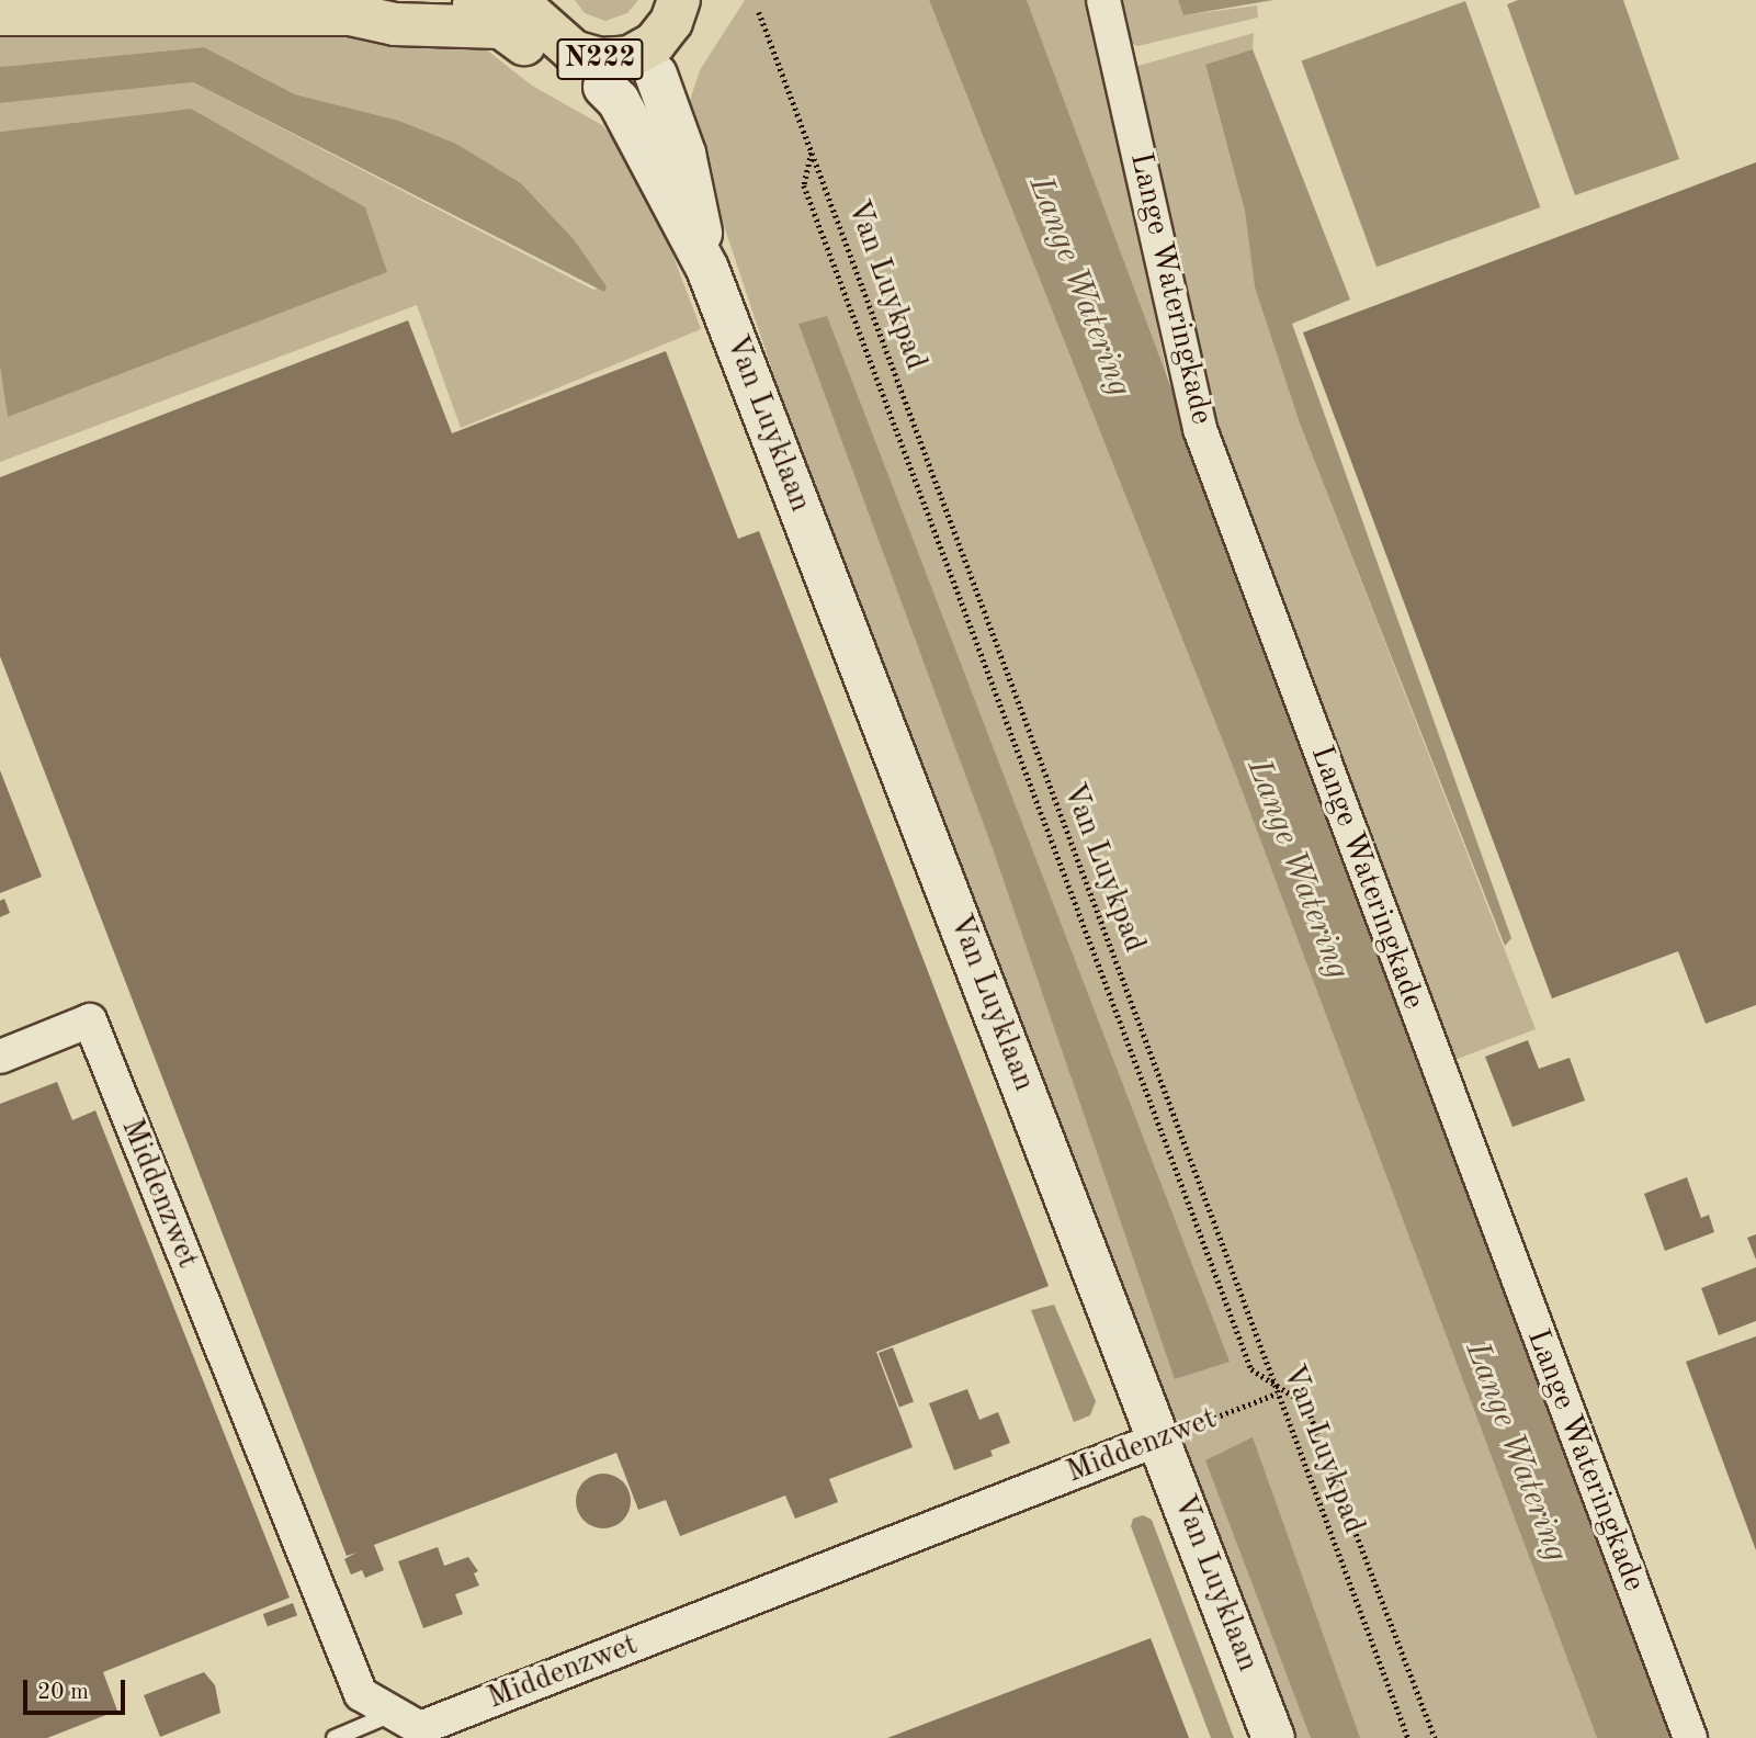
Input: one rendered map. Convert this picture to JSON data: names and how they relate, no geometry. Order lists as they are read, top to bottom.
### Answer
{
  "streets": {
    "main road": ["N222"],
    "street": ["Lange Wateringkade", "Van Luyklaan", "Middenzwet"],
    "path": ["Van Luykpad"]
  },
  "crossings": [
    ["N222", "Van Luyklaan"],
    ["Van Luykpad", "Middenzwet"],
    ["Van Luyklaan", "Middenzwet"]
  ],
  "water": ["Lange Watering"],
  "scale_bar": "20 m"
}
